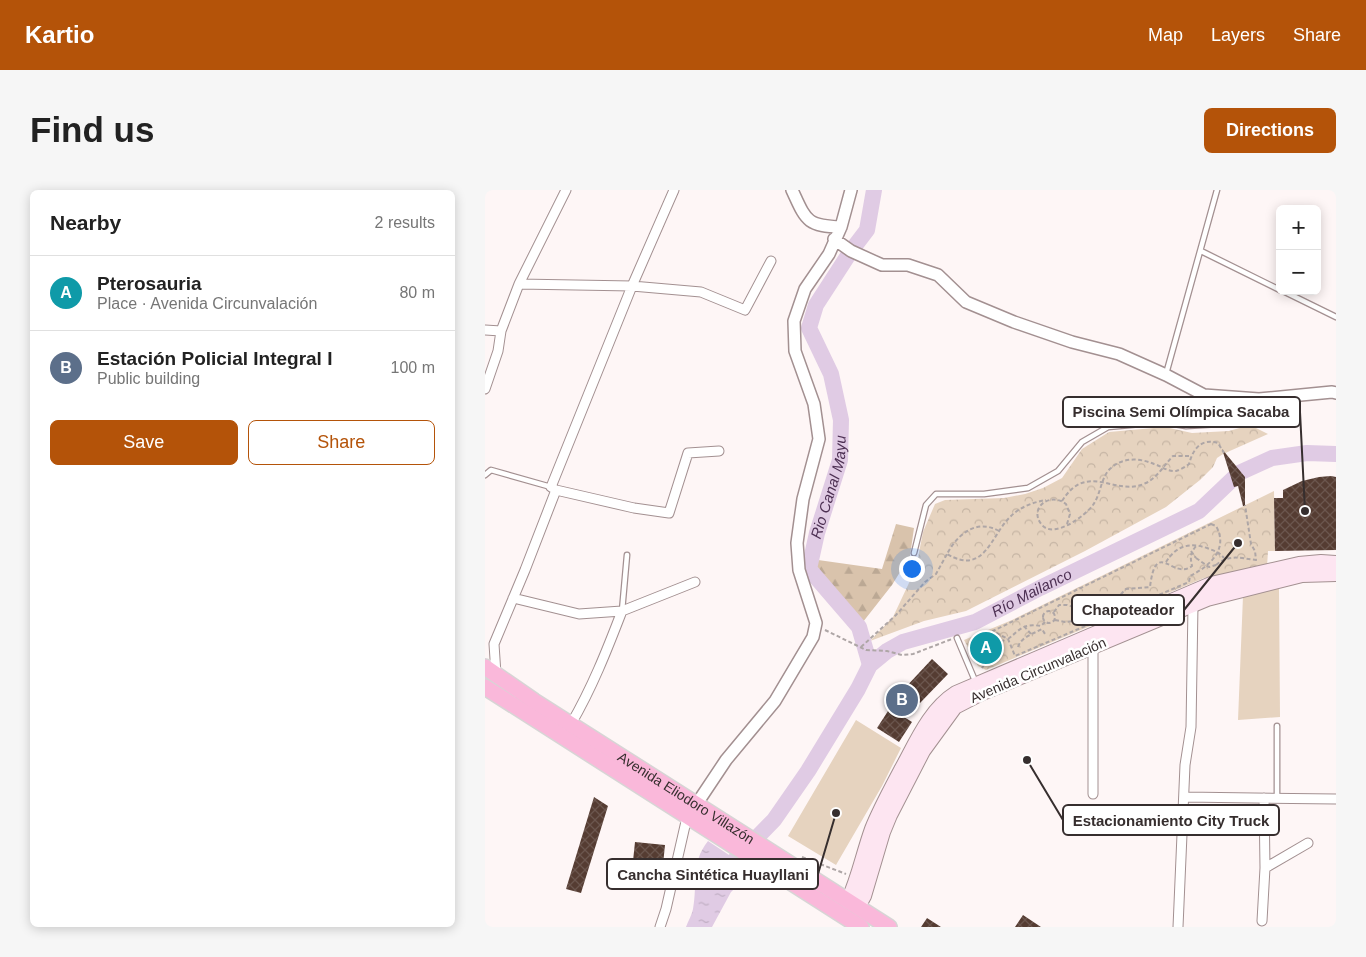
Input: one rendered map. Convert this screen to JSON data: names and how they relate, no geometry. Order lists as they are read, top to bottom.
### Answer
{
  "streets": {
    "highway": ["Avenida Eliodoro Villazón"],
    "main road": ["Avenida Circunvalación"]
  },
  "crossings": [
    ["Avenida Circunvalación", "Avenida Eliodoro Villazón"]
  ],
  "water": ["Rio Canal Mayu", "Río Mailanco"],
  "places": [
    "Piscina Semi Olímpica Sacaba",
    "Chapoteador",
    "Estacionamiento City Truck",
    "Cancha Sintética Huayllani"
  ],
  "page": {
    "header": "Kartio",
    "nav": ["Map", "Layers", "Share"],
    "buttons": [
      "Directions",
      ["Save", "Share"]
    ],
    "title": "Find us",
    "heading": ["Nearby", "2 results"],
    "map_buttons": ["+", "−"],
    "list": [
      {
        "mark": "A",
        "name": "Pterosauria",
        "note": "Place · Avenida Circunvalación",
        "value": "80 m"
      },
      {
        "mark": "B",
        "name": "Estación Policial Integral I",
        "note": "Public building",
        "value": "100 m"
      }
    ],
    "pins": ["A", "B"]
  }
}
